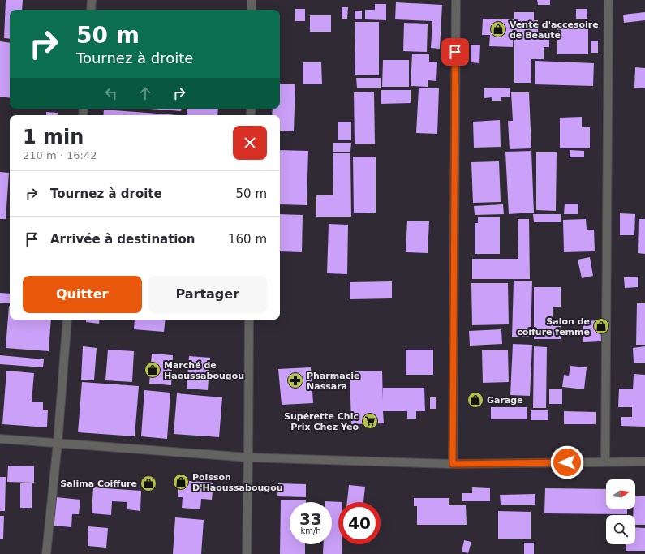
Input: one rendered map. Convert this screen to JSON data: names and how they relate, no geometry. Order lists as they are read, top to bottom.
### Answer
{
  "places": {
    "shop": [
      "Vente d'accesoire de Beauté",
      "Salon de coifure femme",
      "Marché de Haoussabougou",
      "Garage",
      "Poisson D'Haoussabougou",
      "Salima Coiffure"
    ],
    "pharmacy": ["Pharmacie Nassara"],
    "supermarket": ["Supérette Chic Prix Chez Yeo"]
  },
  "north": "right",
  "page": {
    "turn": ["50 m", "Tournez à droite"],
    "heading": ["1 min", "210 m · 16:42"],
    "list": [
      {
        "name": "Tournez à droite",
        "value": "50 m"
      },
      {
        "name": "Arrivée à destination",
        "value": "160 m"
      }
    ],
    "buttons": ["Quitter", "Partager"],
    "speed": "33 km/h",
    "limit": "40"
  }
}
